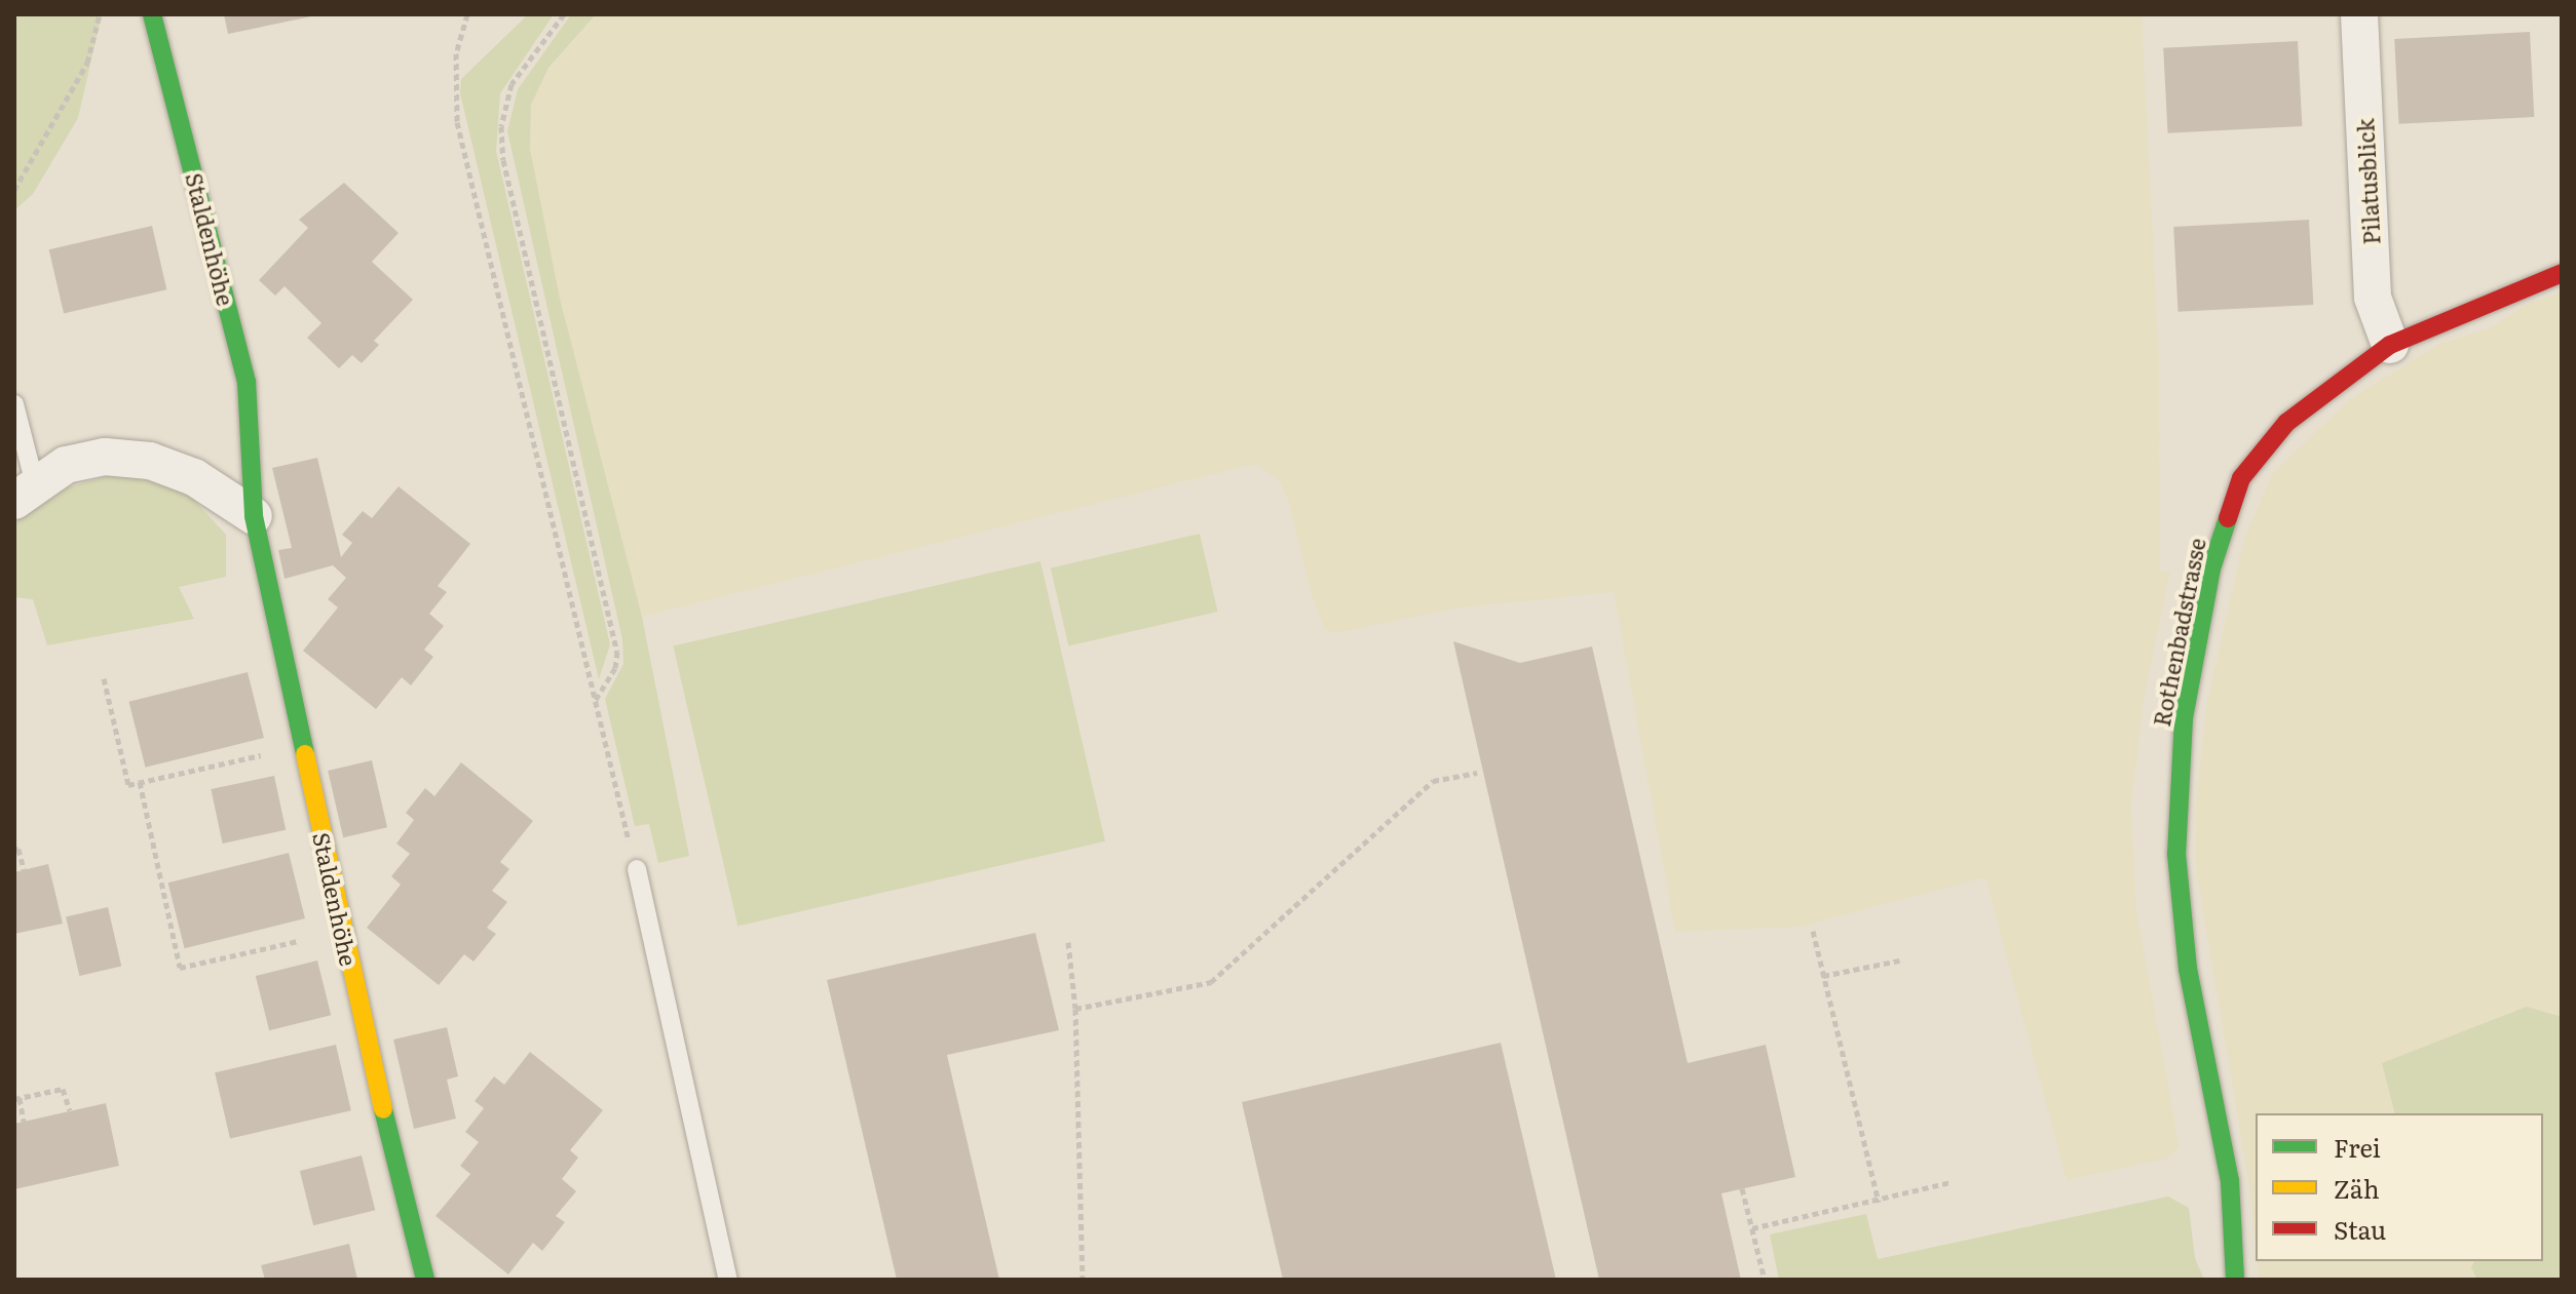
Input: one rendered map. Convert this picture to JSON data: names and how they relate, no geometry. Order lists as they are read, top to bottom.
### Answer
{
  "streets": {
    "street": ["Pilatusblick", "Staldenhöhe", "Rothenbadstrasse"]
  },
  "crossings": [
    ["Pilatusblick", "Rothenbadstrasse"]
  ],
  "legend": ["Frei", "Zäh", "Stau"]
}
